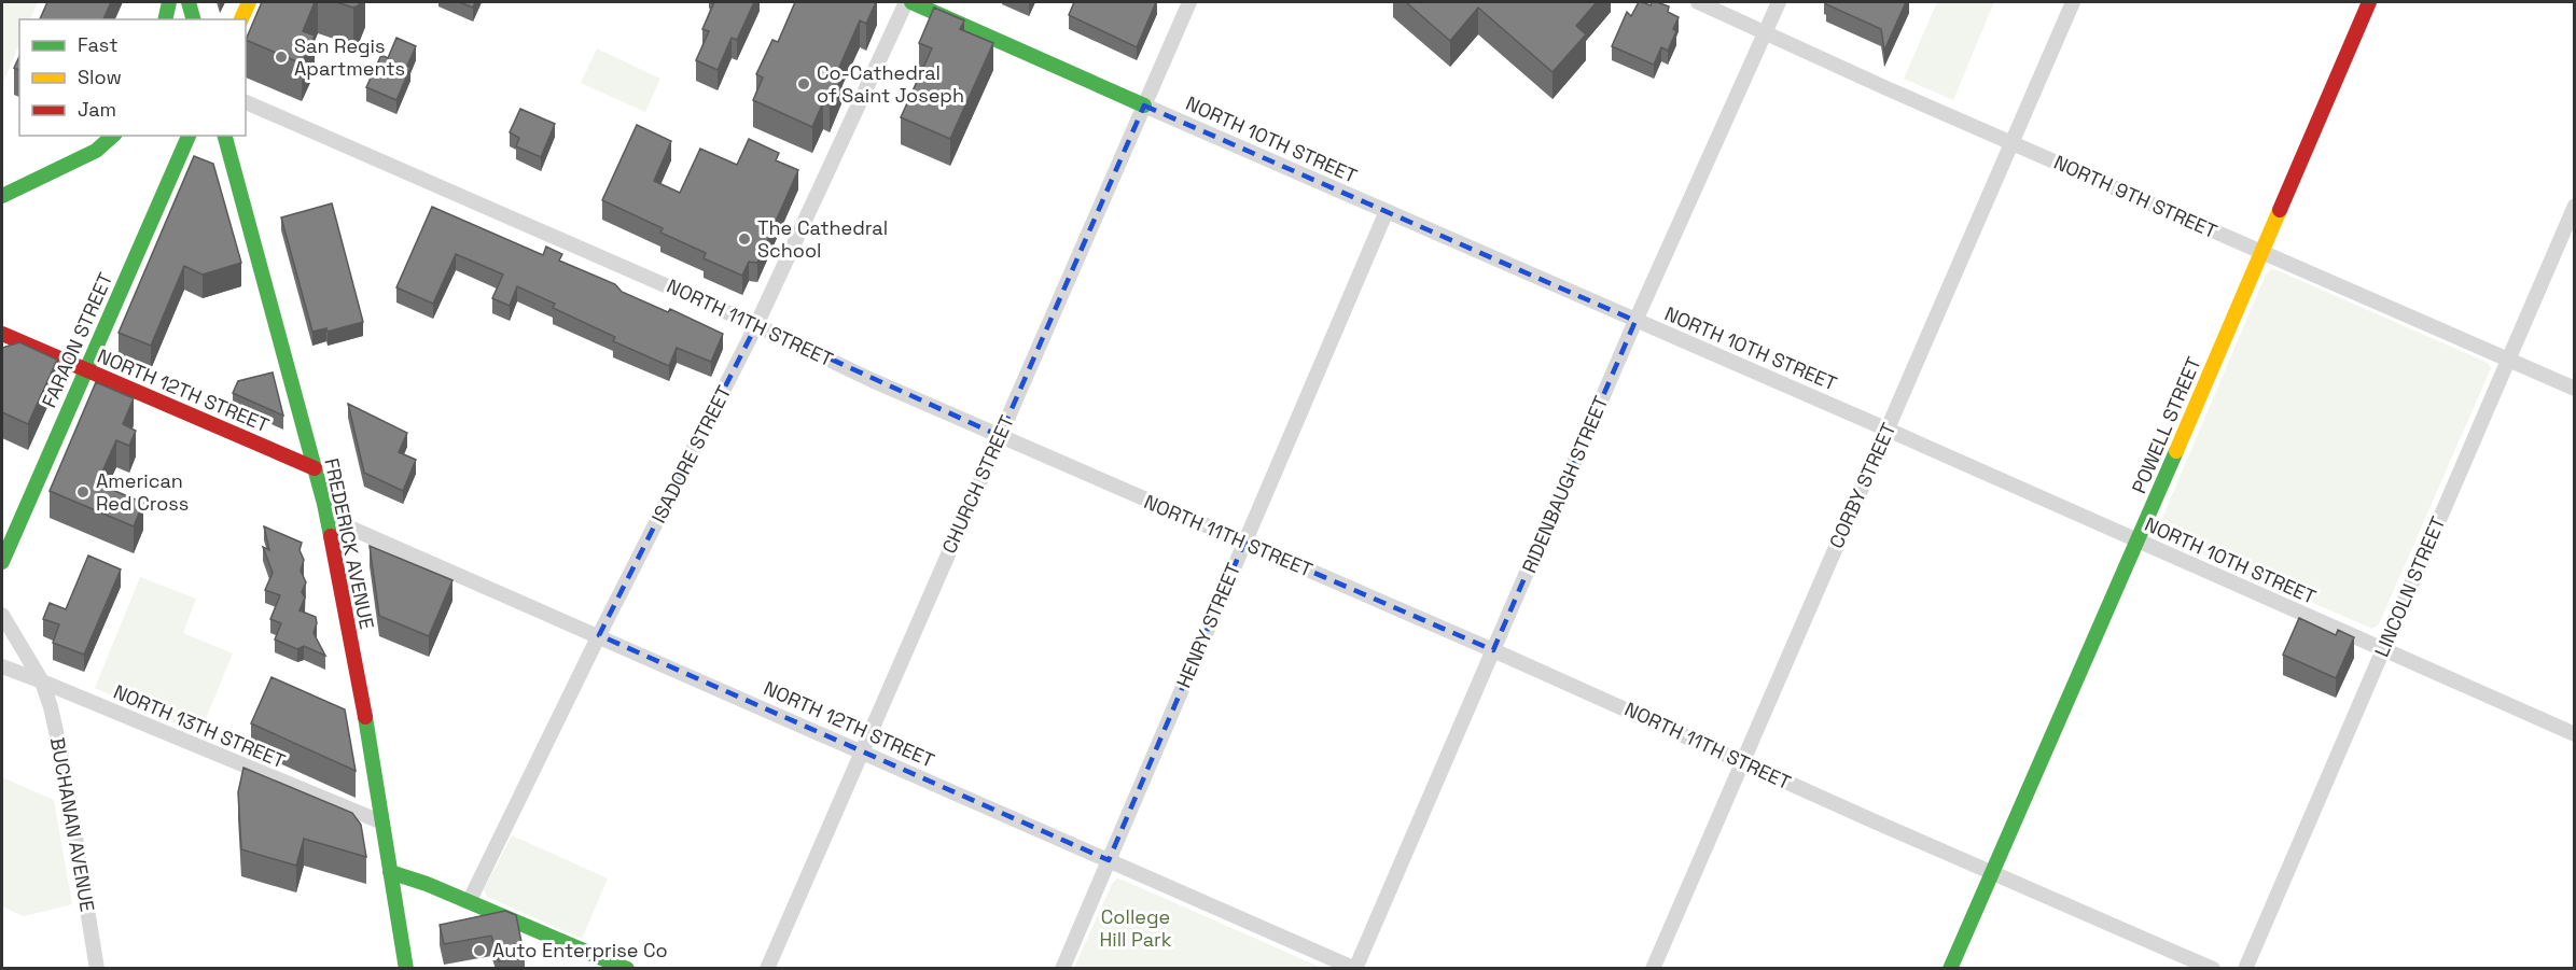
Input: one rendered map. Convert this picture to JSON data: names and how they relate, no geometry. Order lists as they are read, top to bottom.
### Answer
{
  "streets": {
    "street": [
      "NORTH 10TH STREET",
      "NORTH 9TH STREET",
      "NORTH 11TH STREET",
      "FARAON STREET",
      "NORTH 12TH STREET",
      "POWELL STREET",
      "ISADORE STREET",
      "CHURCH STREET",
      "RIDENBAUGH STREET",
      "CORBY STREET",
      "FREDERICK AVENUE",
      "LINCOLN STREET",
      "HENRY STREET",
      "NORTH 13TH STREET",
      "BUCHANAN AVENUE"
    ]
  },
  "crossings": [
    ["NORTH 10TH STREET", "POWELL STREET"],
    ["NORTH 10TH STREET", "ISADORE STREET"],
    ["NORTH 10TH STREET", "CHURCH STREET"],
    ["NORTH 10TH STREET", "RIDENBAUGH STREET"],
    ["NORTH 10TH STREET", "CORBY STREET"],
    ["NORTH 10TH STREET", "LINCOLN STREET"],
    ["NORTH 10TH STREET", "HENRY STREET"],
    ["NORTH 9TH STREET", "POWELL STREET"],
    ["NORTH 9TH STREET", "RIDENBAUGH STREET"],
    ["NORTH 9TH STREET", "CORBY STREET"],
    ["NORTH 9TH STREET", "LINCOLN STREET"],
    ["NORTH 11TH STREET", "POWELL STREET"],
    ["NORTH 11TH STREET", "ISADORE STREET"],
    ["NORTH 11TH STREET", "CHURCH STREET"],
    ["NORTH 11TH STREET", "RIDENBAUGH STREET"],
    ["NORTH 11TH STREET", "CORBY STREET"],
    ["NORTH 11TH STREET", "HENRY STREET"],
    ["FARAON STREET", "NORTH 12TH STREET"],
    ["NORTH 12TH STREET", "ISADORE STREET"],
    ["NORTH 12TH STREET", "CHURCH STREET"],
    ["NORTH 12TH STREET", "RIDENBAUGH STREET"],
    ["NORTH 12TH STREET", "FREDERICK AVENUE"],
    ["NORTH 12TH STREET", "HENRY STREET"],
    ["FREDERICK AVENUE", "NORTH 13TH STREET"],
    ["NORTH 13TH STREET", "BUCHANAN AVENUE"]
  ],
  "parks": ["College Hill Park"],
  "places": [
    "San Regis Apartments",
    "Co-Cathedral of Saint Joseph",
    "The Cathedral School",
    "American Red Cross",
    "Auto Enterprise Co"
  ],
  "legend": ["Fast", "Slow", "Jam"]
}
